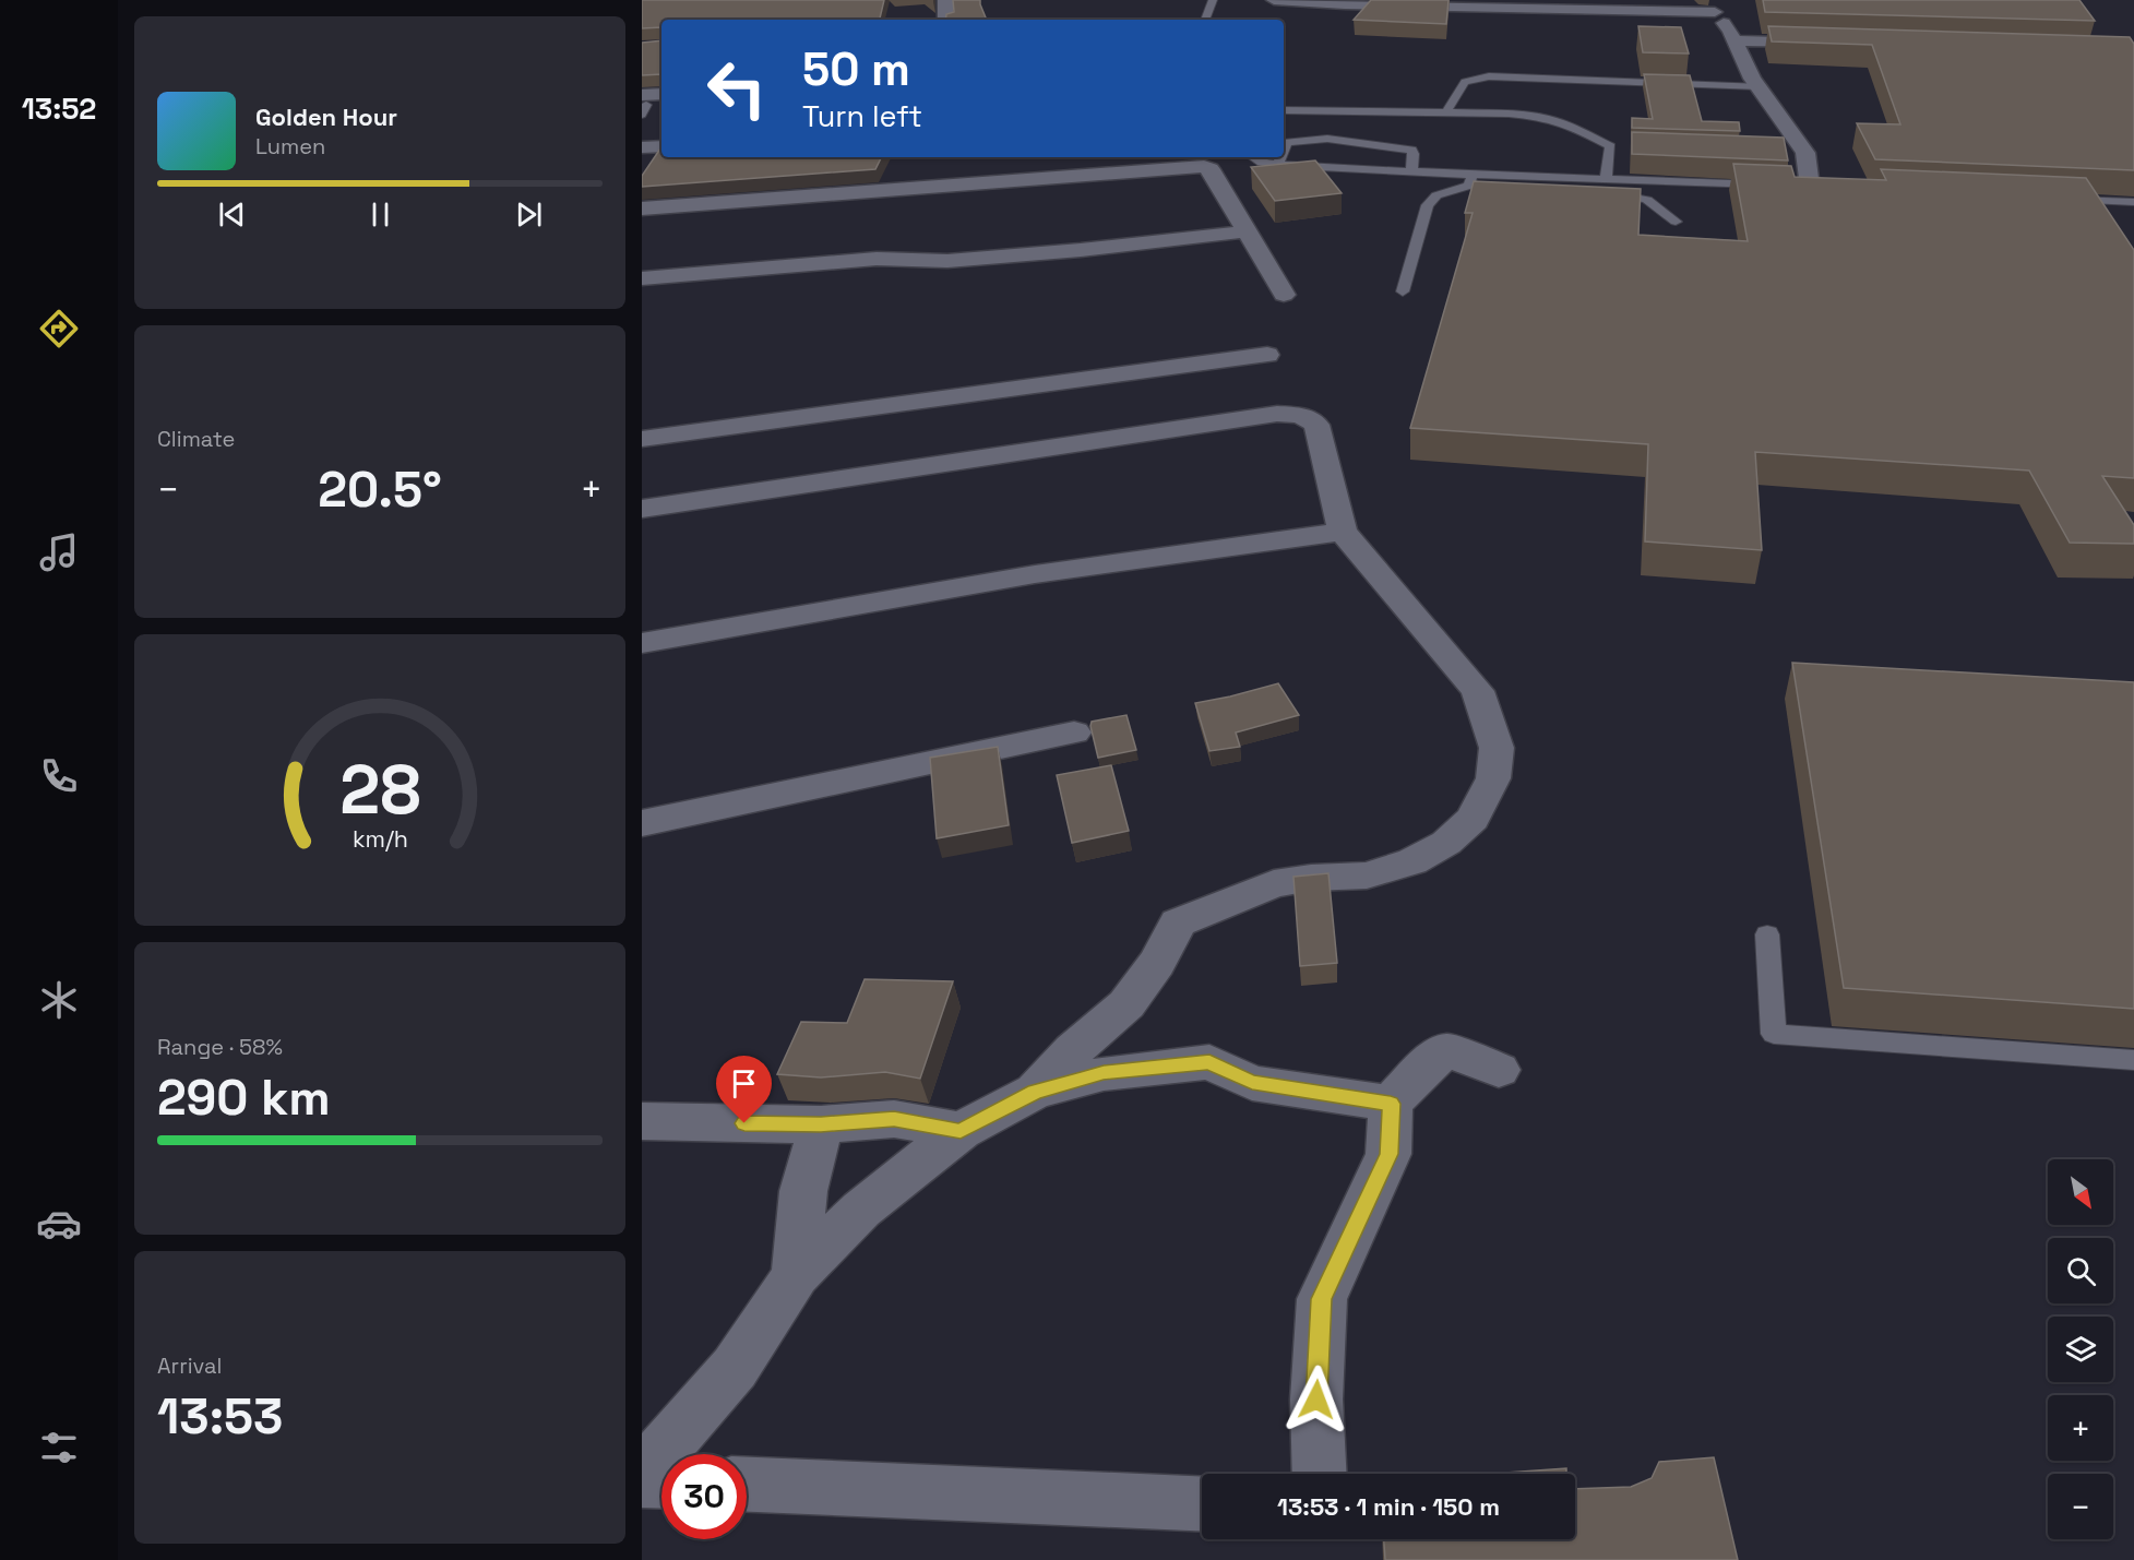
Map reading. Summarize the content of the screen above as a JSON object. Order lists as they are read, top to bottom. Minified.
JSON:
{"north":"bottom right","page":{"tabs":"13:52","turn":["50 m","Turn left"],"song":["Golden Hour","Lumen"],"tile":["Climate",["Range · 58%","290 km"],["Arrival","13:53"]],"heat":["−","20.5°","+"],"map_buttons":["+","−"],"limit":"30","trip":"13:53 · 1 min · 150 m","gauge":["28","km/h"]}}
